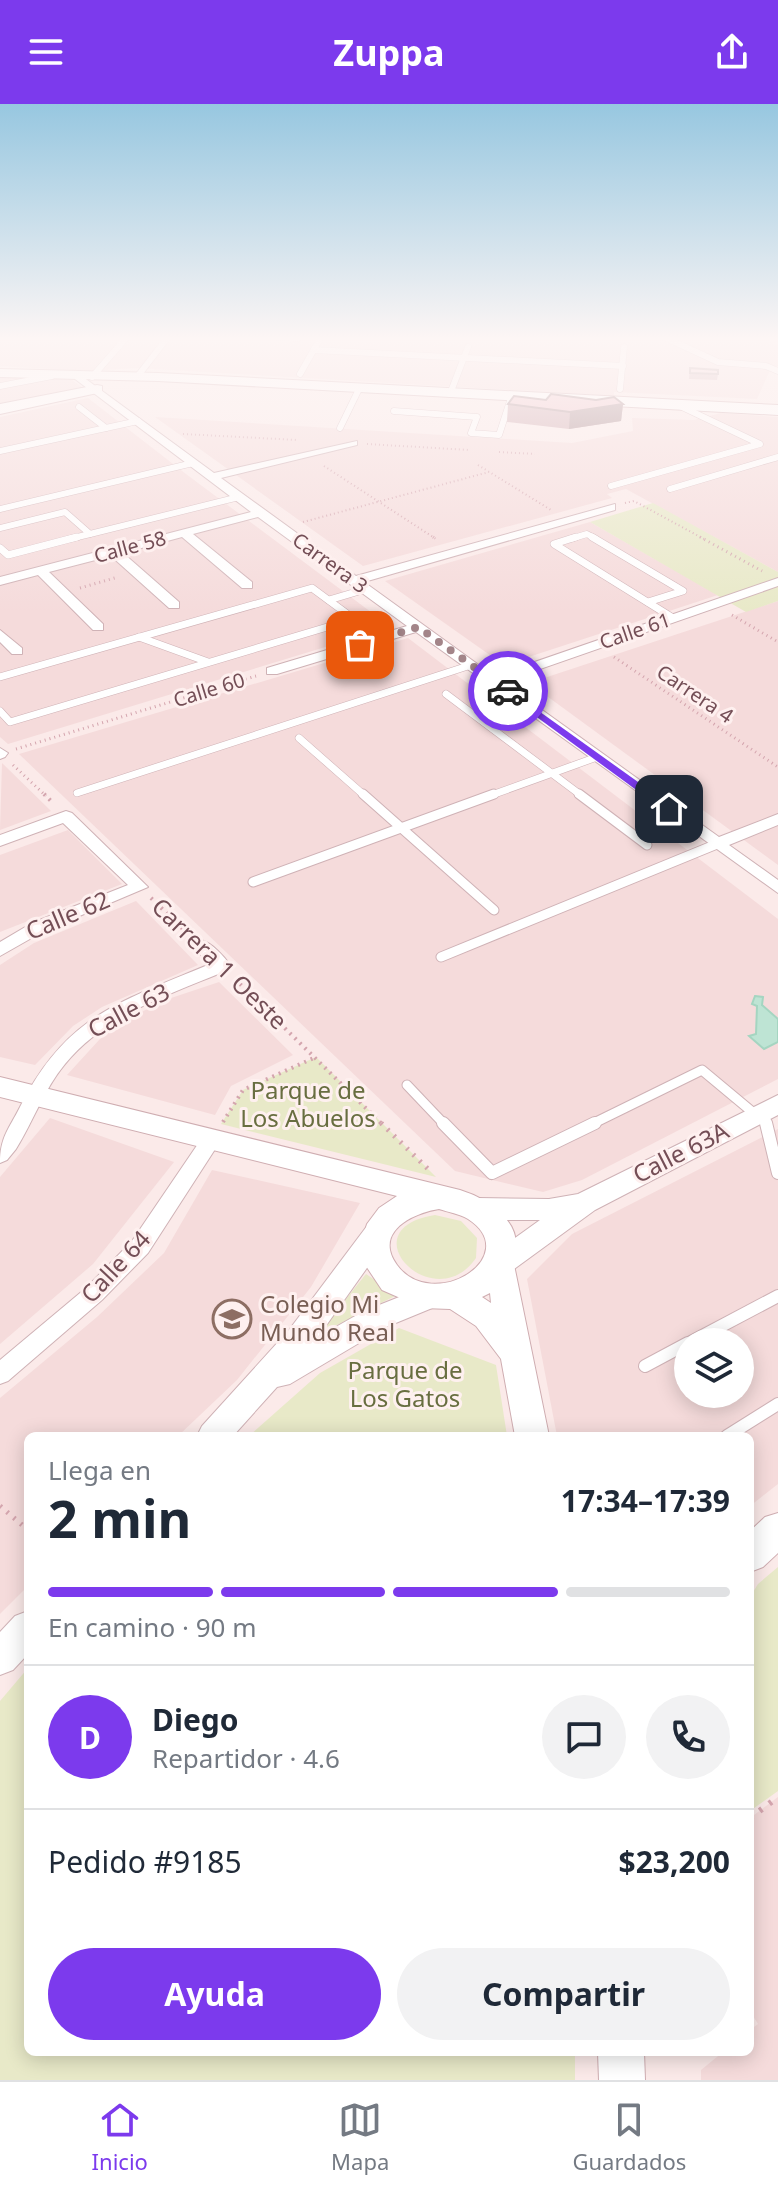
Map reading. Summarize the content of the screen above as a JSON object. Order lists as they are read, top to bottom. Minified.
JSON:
{"streets":{"street":["Calle 58","Carrera 3","Calle 61","Calle 60","Calle 62","Carrera 1 Oeste","Calle 63","Calle 63A","Calle 64"],"path":["Carrera 4"]},"crossings":[["Calle 58","Carrera 3"],["Carrera 3","Calle 61"],["Carrera 3","Calle 60"],["Calle 61","Carrera 4"],["Calle 62","Carrera 1 Oeste"],["Carrera 1 Oeste","Calle 63"]],"parks":["Parque de Los Abuelos","Parque de Los Gatos"],"places":{"school or university":["Colegio Mi Mundo Real"]},"page":{"header":"Zuppa","heading":["2 min","Llega en","17:34–17:39"],"panel":["Diego","Repartidor · 4.6","Pedido #9185","$23,200"],"bar":"En camino · 90 m","round":"D","buttons":["Ayuda","Compartir"],"tabs":["Inicio","Mapa","Guardados"]}}
